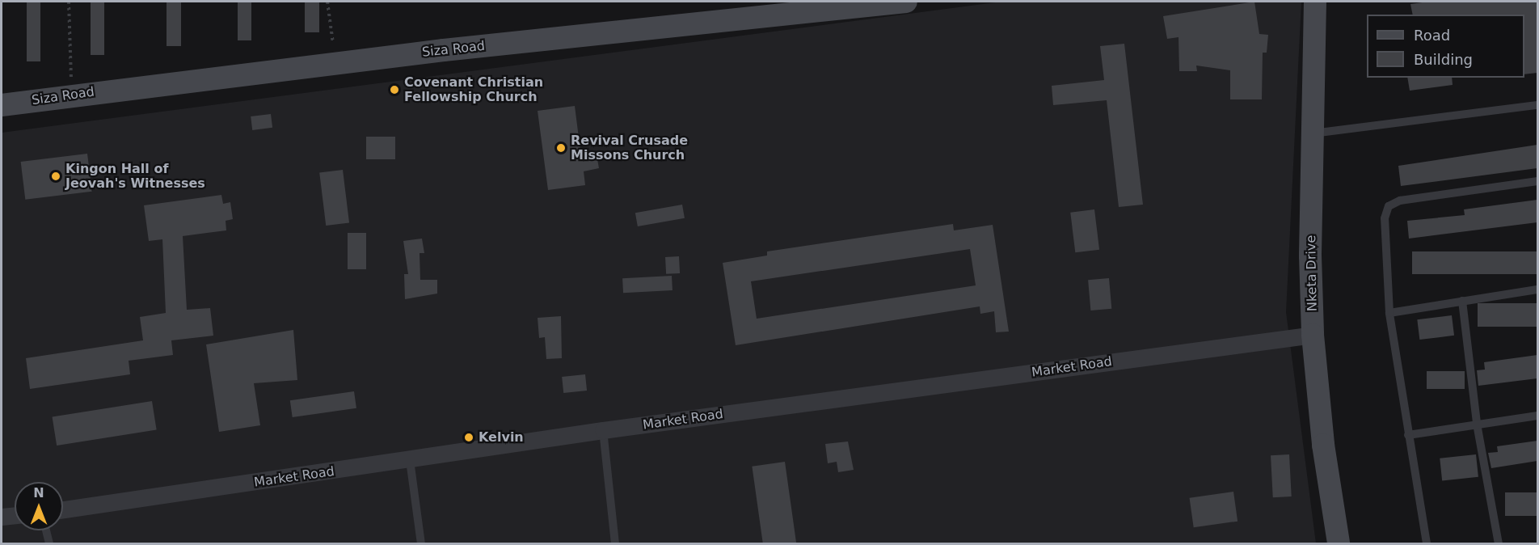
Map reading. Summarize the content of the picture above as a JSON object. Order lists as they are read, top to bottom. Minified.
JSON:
{"streets":{"street":["Siza Road","Nketa Drive","Market Road"]},"crossings":[["Nketa Drive","Market Road"]],"places":["Covenant Christian Fellowship Church","Revival Crusade Missons Church","Kingon Hall of Jeovah's Witnesses","Kelvin"],"legend":["Road","Building"],"north":"top"}
